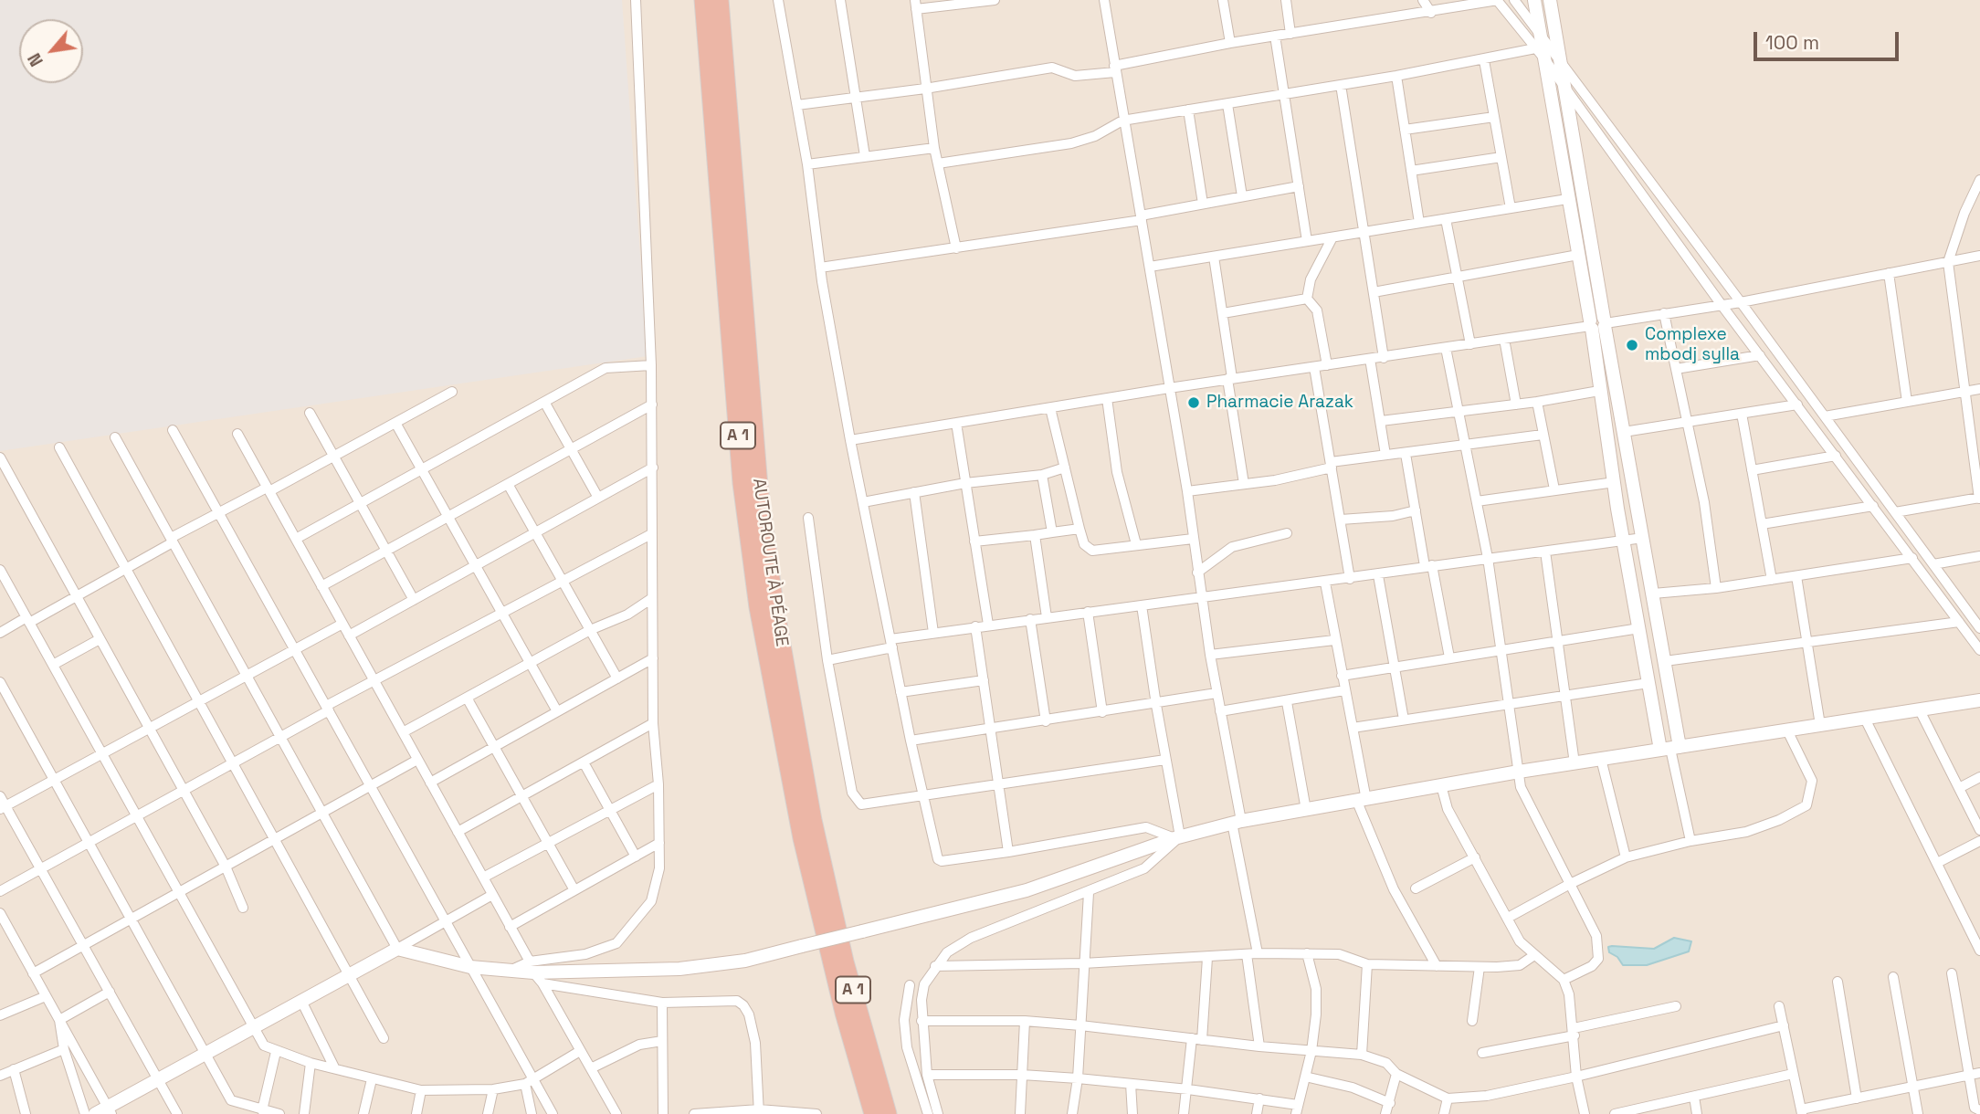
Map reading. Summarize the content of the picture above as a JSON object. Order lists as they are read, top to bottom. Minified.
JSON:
{"streets":{"highway":["A 1","AUTOROUTE À PÉAGE"]},"places":["Complexe mbodj sylla","Pharmacie Arazak"],"scale_bar":"100 m","north":"bottom left"}
